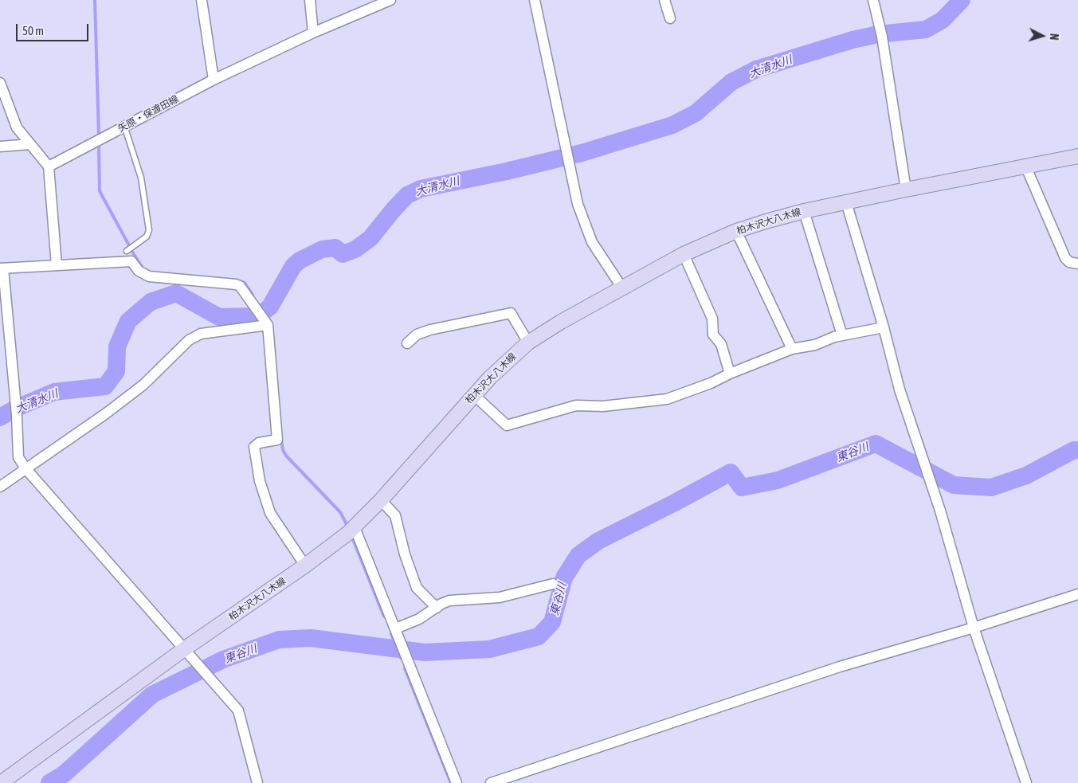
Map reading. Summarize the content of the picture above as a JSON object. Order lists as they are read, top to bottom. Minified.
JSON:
{"streets":{"main road":["柏木沢大八木線"],"street":["矢原・保渡田線"]},"water":["大清水川","東谷川"],"scale_bar":"50 m","north":"right"}
